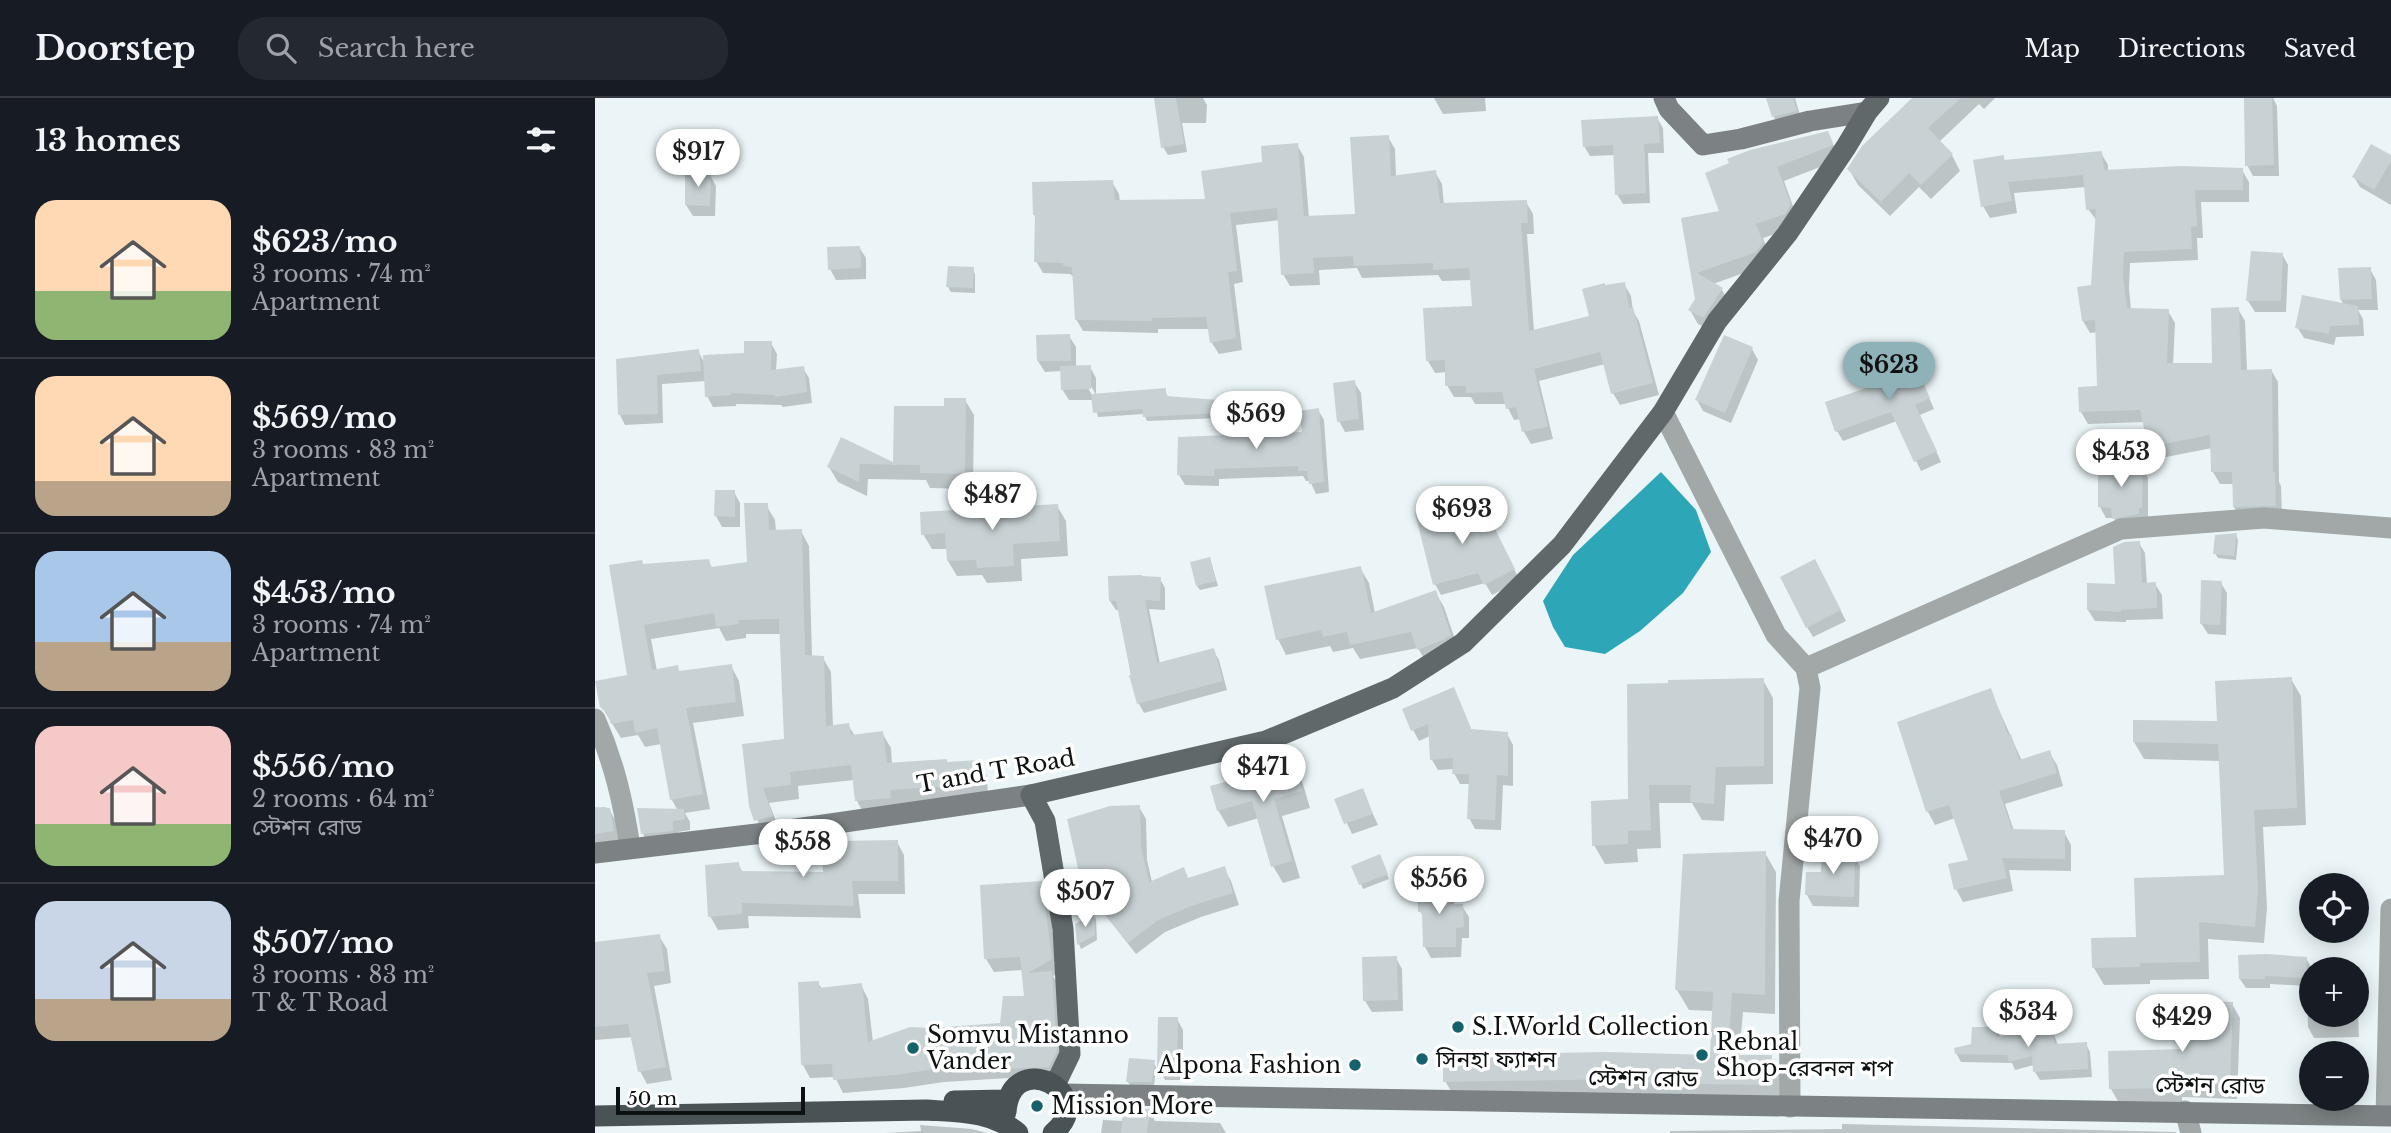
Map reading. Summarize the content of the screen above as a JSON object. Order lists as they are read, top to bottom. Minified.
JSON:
{"streets":{"main road":["T and T Road","স্টেশন রোড"]},"places":["S.I.World Collection","Somvu Mistanno Vander","Rebnal Shop-রেবনল শপ","সিনহা ফ্যাশন","Alpona Fashion","Mission More"],"scale_bar":"50 m","page":{"header":"Doorstep","search":"Search here","nav":["Map","Directions","Saved"],"heading":"13 homes","price":["$917","$623","$569","$453","$487","$693","$471","$470","$558","$556","$507","$534","$429"],"list":[{"name":"$623/mo","note":"3 rooms · 74 m² · Apartment"},{"name":"$569/mo","note":"3 rooms · 83 m² · Apartment"},{"name":"$453/mo","note":"3 rooms · 74 m² · Apartment"},{"name":"$556/mo","note":"2 rooms · 64 m² · স্টেশন রোড"},{"name":"$507/mo","note":"3 rooms · 83 m² · T & T Road"}],"map_buttons":["+","−"],"scale":"50 m"}}
